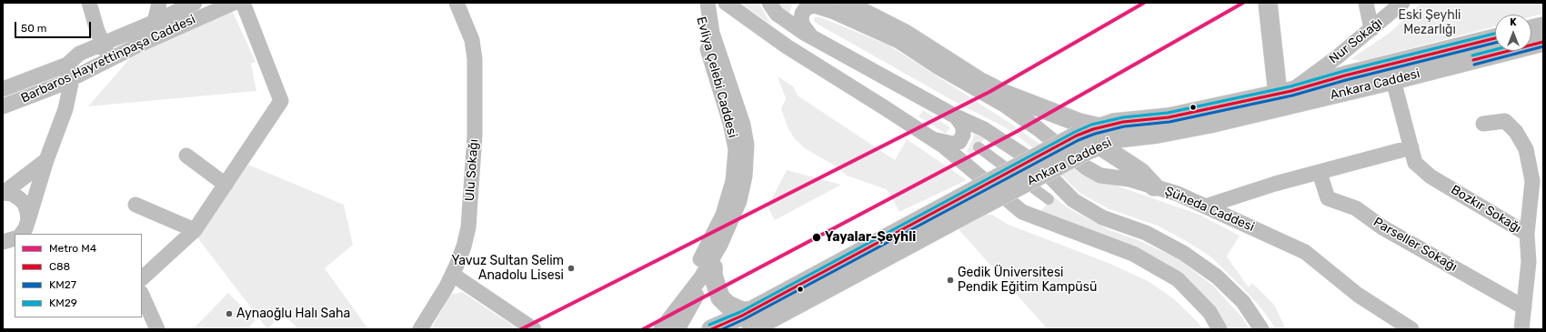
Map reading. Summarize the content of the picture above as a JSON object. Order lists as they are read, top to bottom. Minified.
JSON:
{"streets":{"main road":["Ankara Caddesi"],"street":["Nur Sokağı","Barbaros Hayrettinpaşa Caddesi","Evliya Çelebi Caddesi","Ulu Sokağı","Şüheda Caddesi","Bozkır Sokağı","Parseller Sokağı"]},"crossings":[["Nur Sokağı","Ankara Caddesi"],["Ankara Caddesi","Bozkır Sokağı"]],"parks":["Eski Şeyhli Mezarlığı"],"places":["Yayalar-Şeyhli","Yavuz Sultan Selim Anadolu Lisesi","Gedik Üniversitesi Pendik Eğitim Kampüsü","Aynaoğlu Halı Saha"],"lines":["metro line M4","transit line KM29","transit line C88","transit line KM27"],"legend":["Metro M4","C88","KM27","KM29"],"scale_bar":"50 m","north":"top"}
